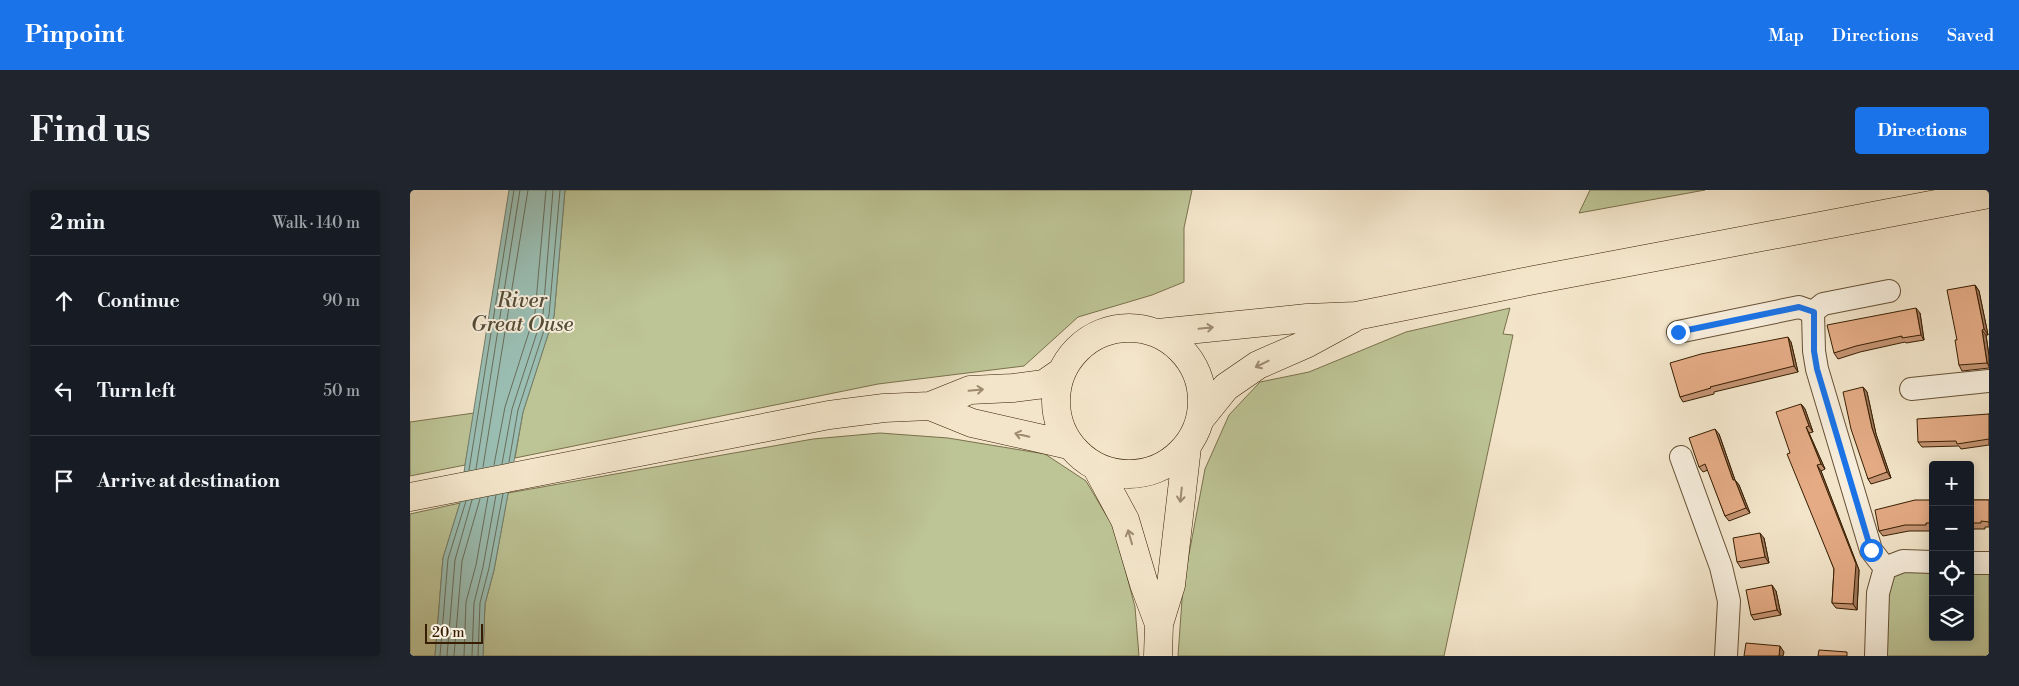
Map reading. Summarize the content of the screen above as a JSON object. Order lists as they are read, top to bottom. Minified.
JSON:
{"water":["River Great Ouse"],"scale_bar":"20 m","page":{"header":"Pinpoint","nav":["Map","Directions","Saved"],"buttons":"Directions","title":"Find us","heading":["2 min","Walk · 140 m"],"list":[["Continue","90 m"],["Turn left","50 m"],"Arrive at destination"],"map_buttons":["+","−"],"scale":"20 m"}}
